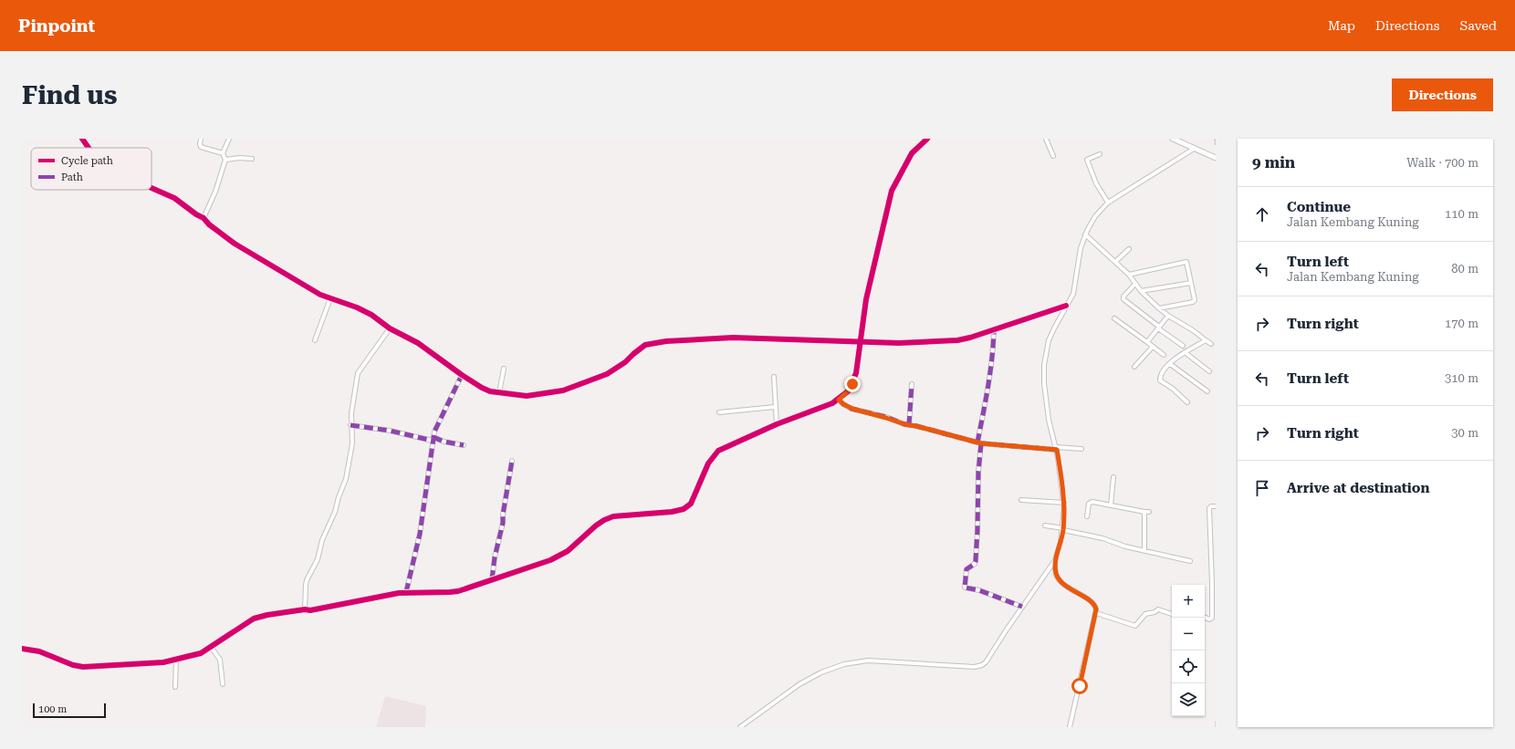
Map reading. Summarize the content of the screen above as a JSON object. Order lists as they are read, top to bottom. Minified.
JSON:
{"legend":["Cycle path","Path"],"scale_bar":"100 m","page":{"header":"Pinpoint","nav":["Map","Directions","Saved"],"buttons":"Directions","title":"Find us","heading":["9 min","Walk · 700 m"],"list":[["Continue","Jalan Kembang Kuning","110 m"],["Turn left","Jalan Kembang Kuning","80 m"],["Turn right","170 m"],["Turn left","310 m"],["Turn right","30 m"],"Arrive at destination"],"map_buttons":["+","−"],"scale":"100 m"}}
